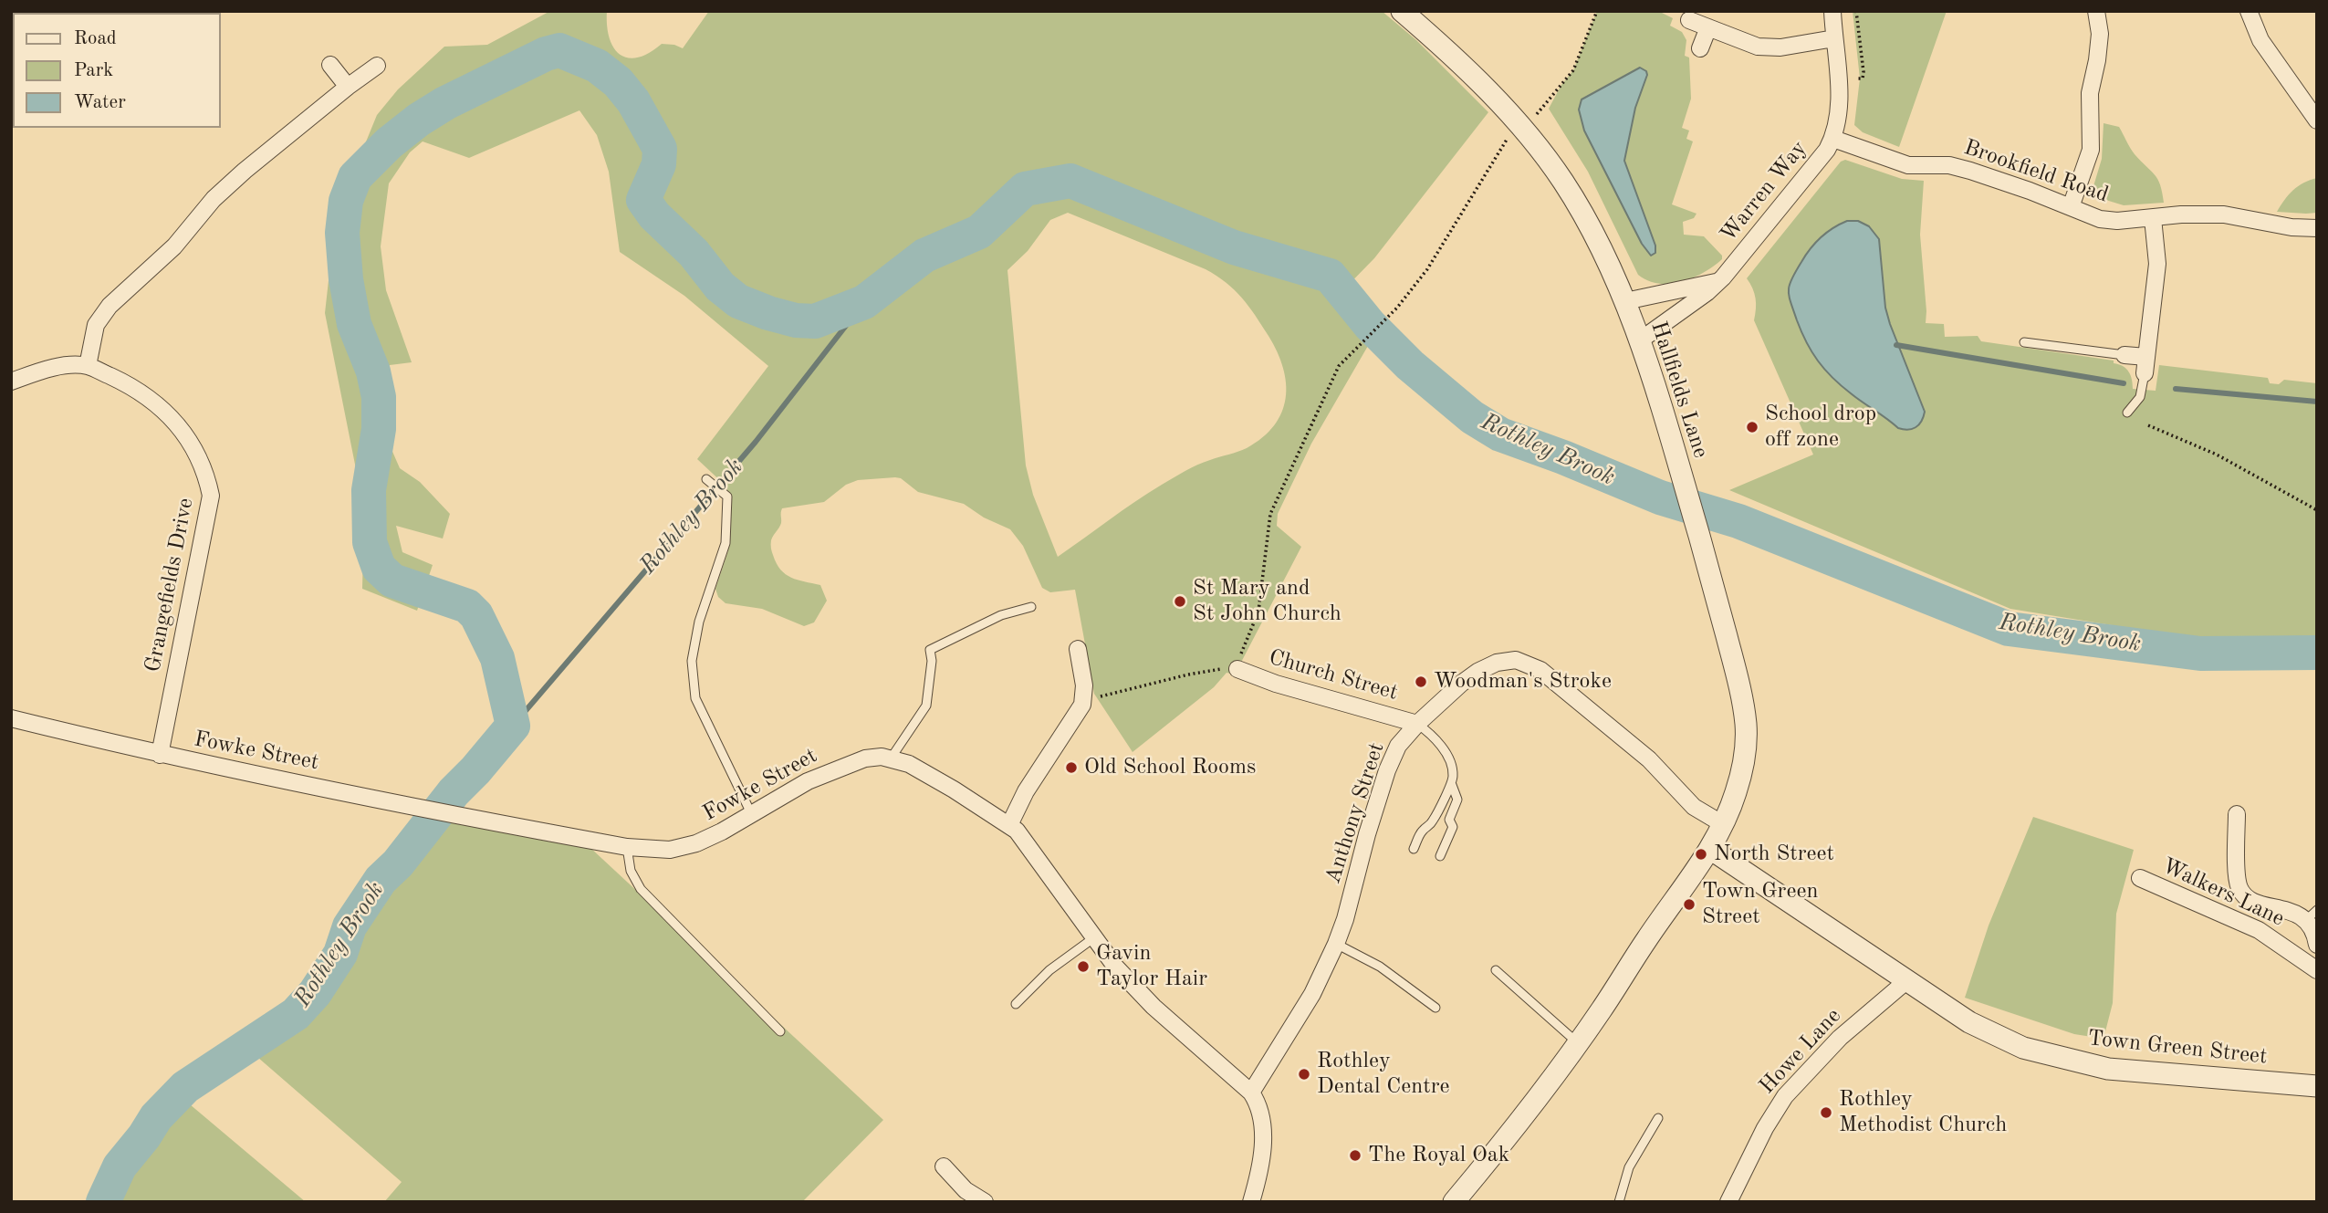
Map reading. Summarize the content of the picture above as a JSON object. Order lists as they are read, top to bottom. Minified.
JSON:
{"streets":{"street":["Brookfield Road","Warren Way","Hallfields Lane","Grangefields Drive","Church Street","Fowke Street","Anthony Street","Walkers Lane","Town Green Street","Howe Lane"]},"crossings":[["Brookfield Road","Warren Way"],["Warren Way","Hallfields Lane"],["Hallfields Lane","Anthony Street"],["Hallfields Lane","Town Green Street"],["Grangefields Drive","Fowke Street"],["Church Street","Anthony Street"],["Fowke Street","Anthony Street"],["Town Green Street","Howe Lane"]],"water":["Rothley Brook"],"places":["School drop off zone","St Mary and St John Church","Woodman's Stroke","Old School Rooms","North Street","Town Green Street","Gavin Taylor Hair","Rothley Dental Centre","Rothley Methodist Church","The Royal Oak"],"legend":["Road","Park","Water"]}
